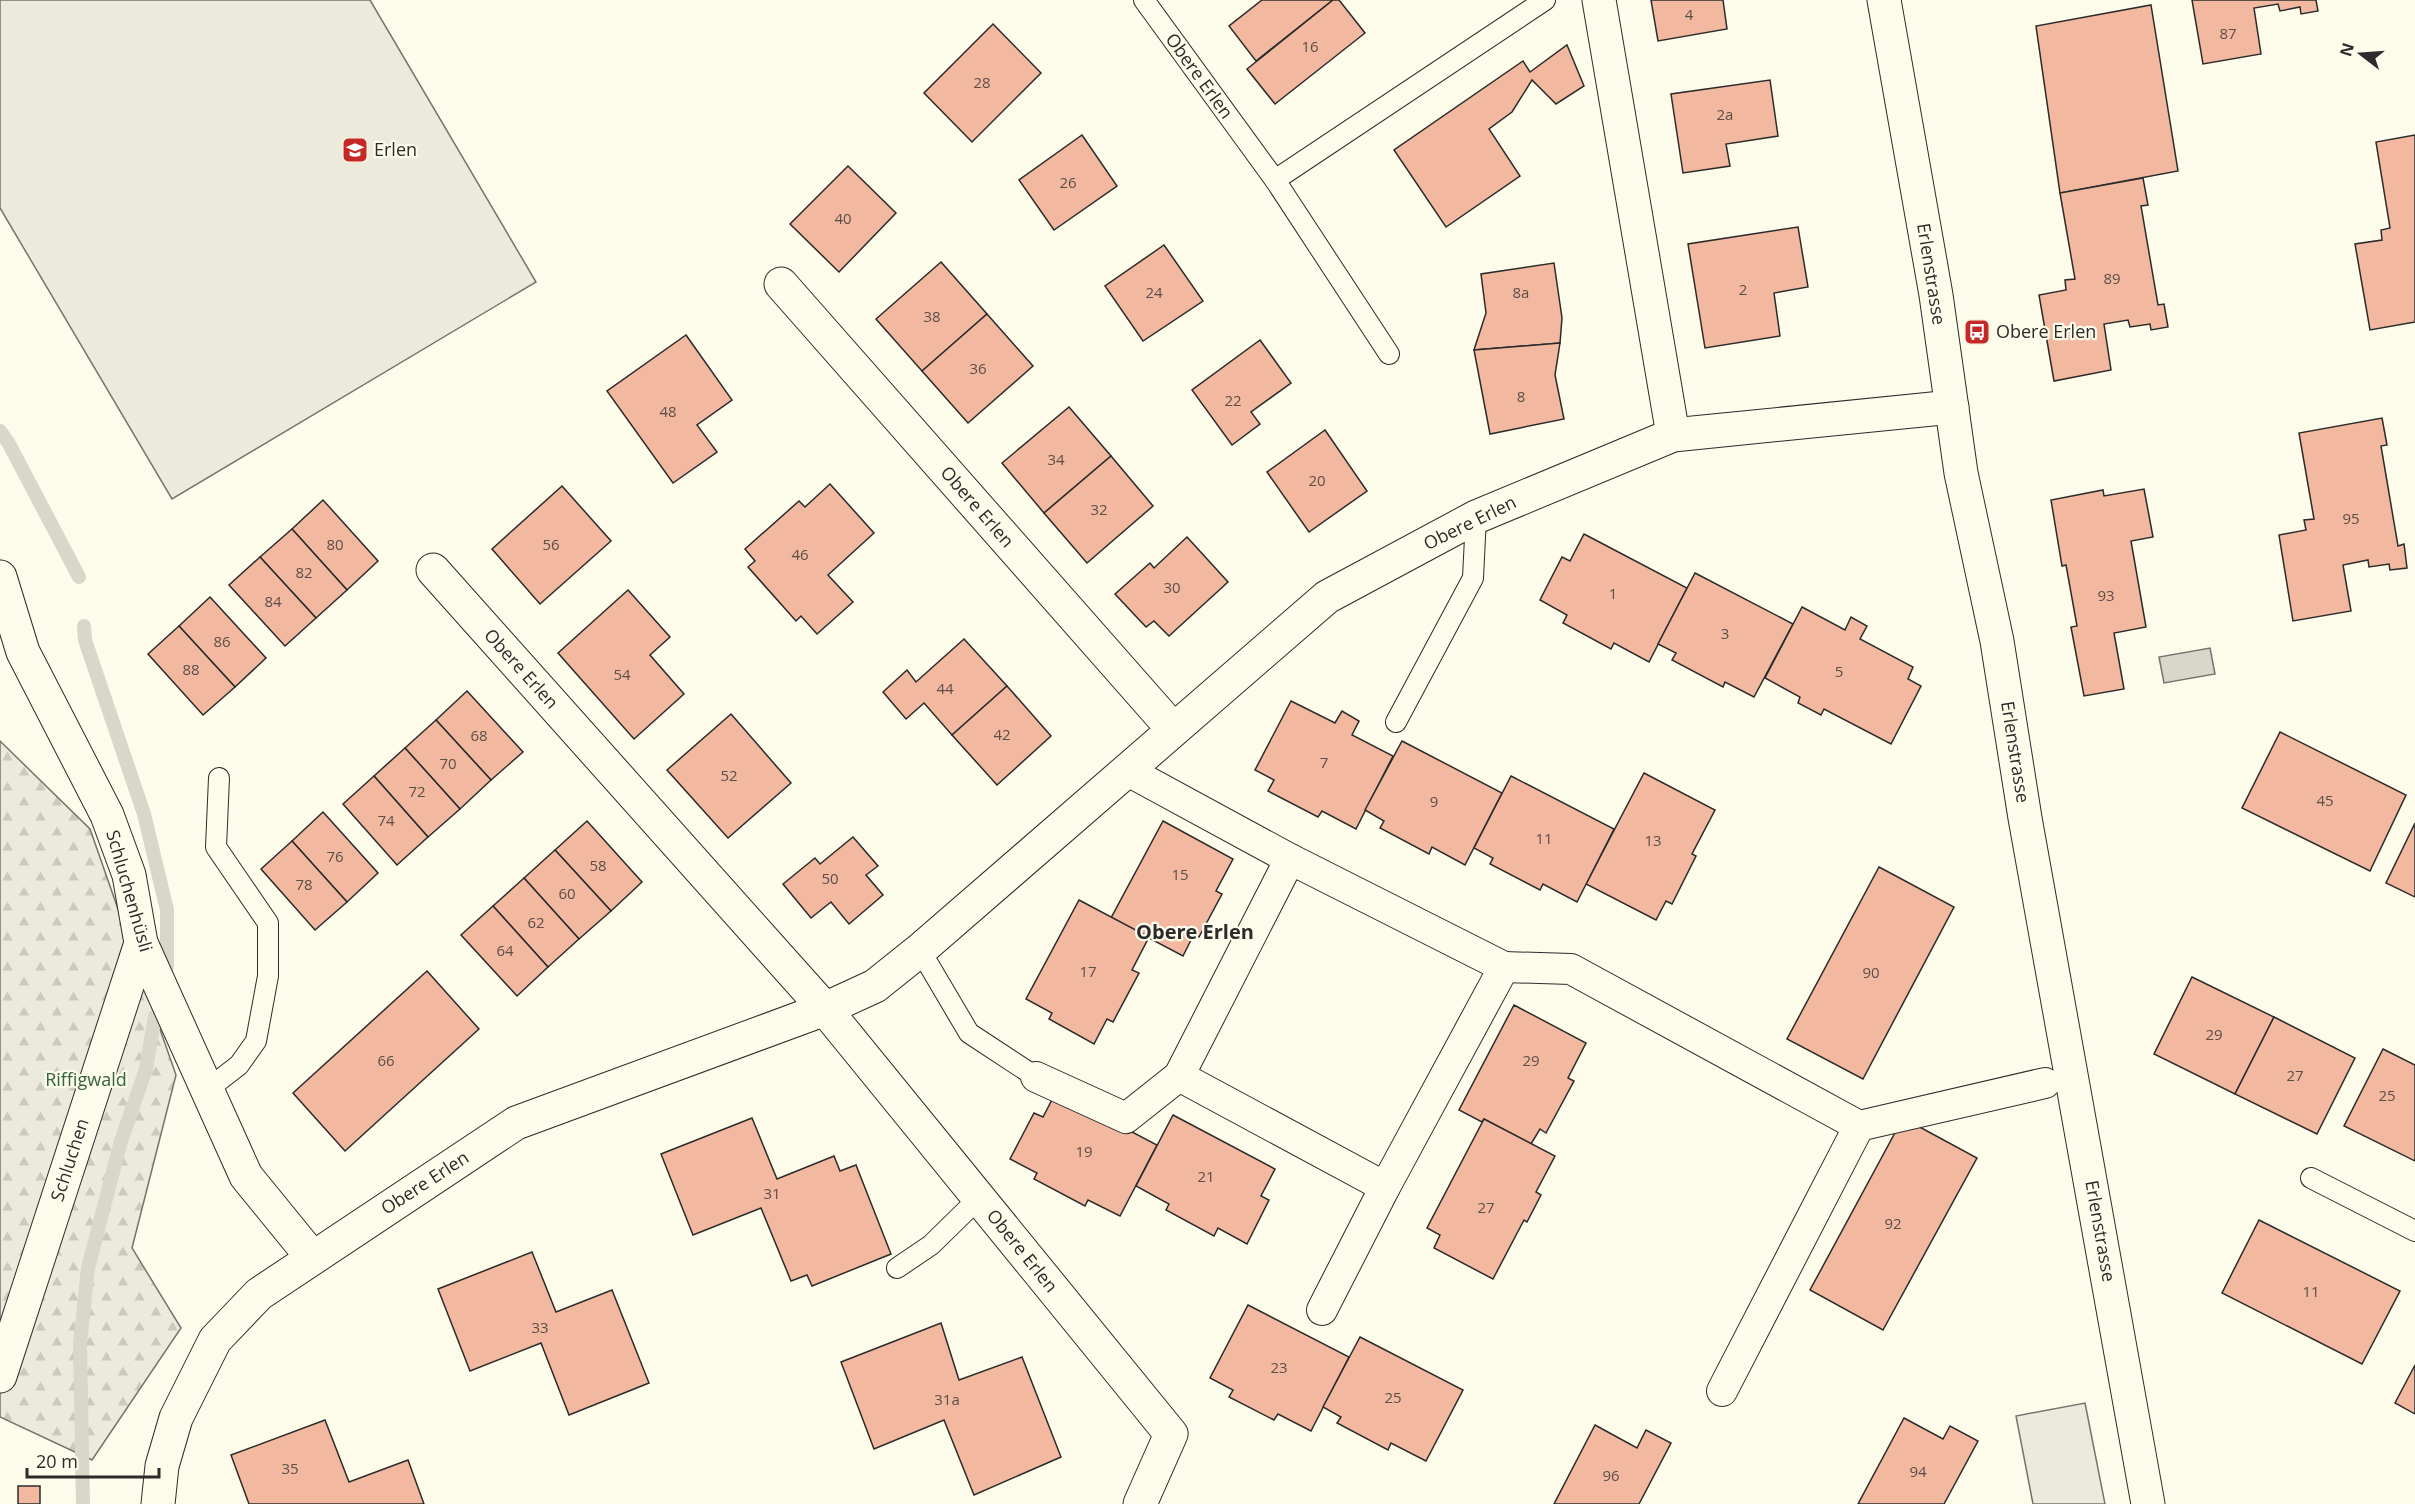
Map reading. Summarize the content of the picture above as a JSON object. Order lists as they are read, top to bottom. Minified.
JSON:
{"streets":{"street":["Obere Erlen","Erlenstrasse","Schluchenhüsli","Schluchen"]},"crossings":[["Obere Erlen","Erlenstrasse"],["Obere Erlen","Schluchenhüsli"],["Schluchenhüsli","Schluchen"]],"districts":["Obere Erlen"],"parks":["Riffigwald"],"places":{"school or university":["Erlen"],"bus stop":["Obere Erlen"]},"house_numbers":["4","87","16","28","2a","26","40","89","2","24","8a","38","36","8","22","48","34","20","32","95","80","56","46","82","30","1","93","84","3","86","88","5","54","44","42","68","7","70","52","72","45","9","74","11","13","76","58","15","50","78","60","62","64","17","90","29","66","29","27","25","19","21","31","27","92","11","33","23","25","31a","35","94","96"],"scale_bar":"20 m","north":"left"}
